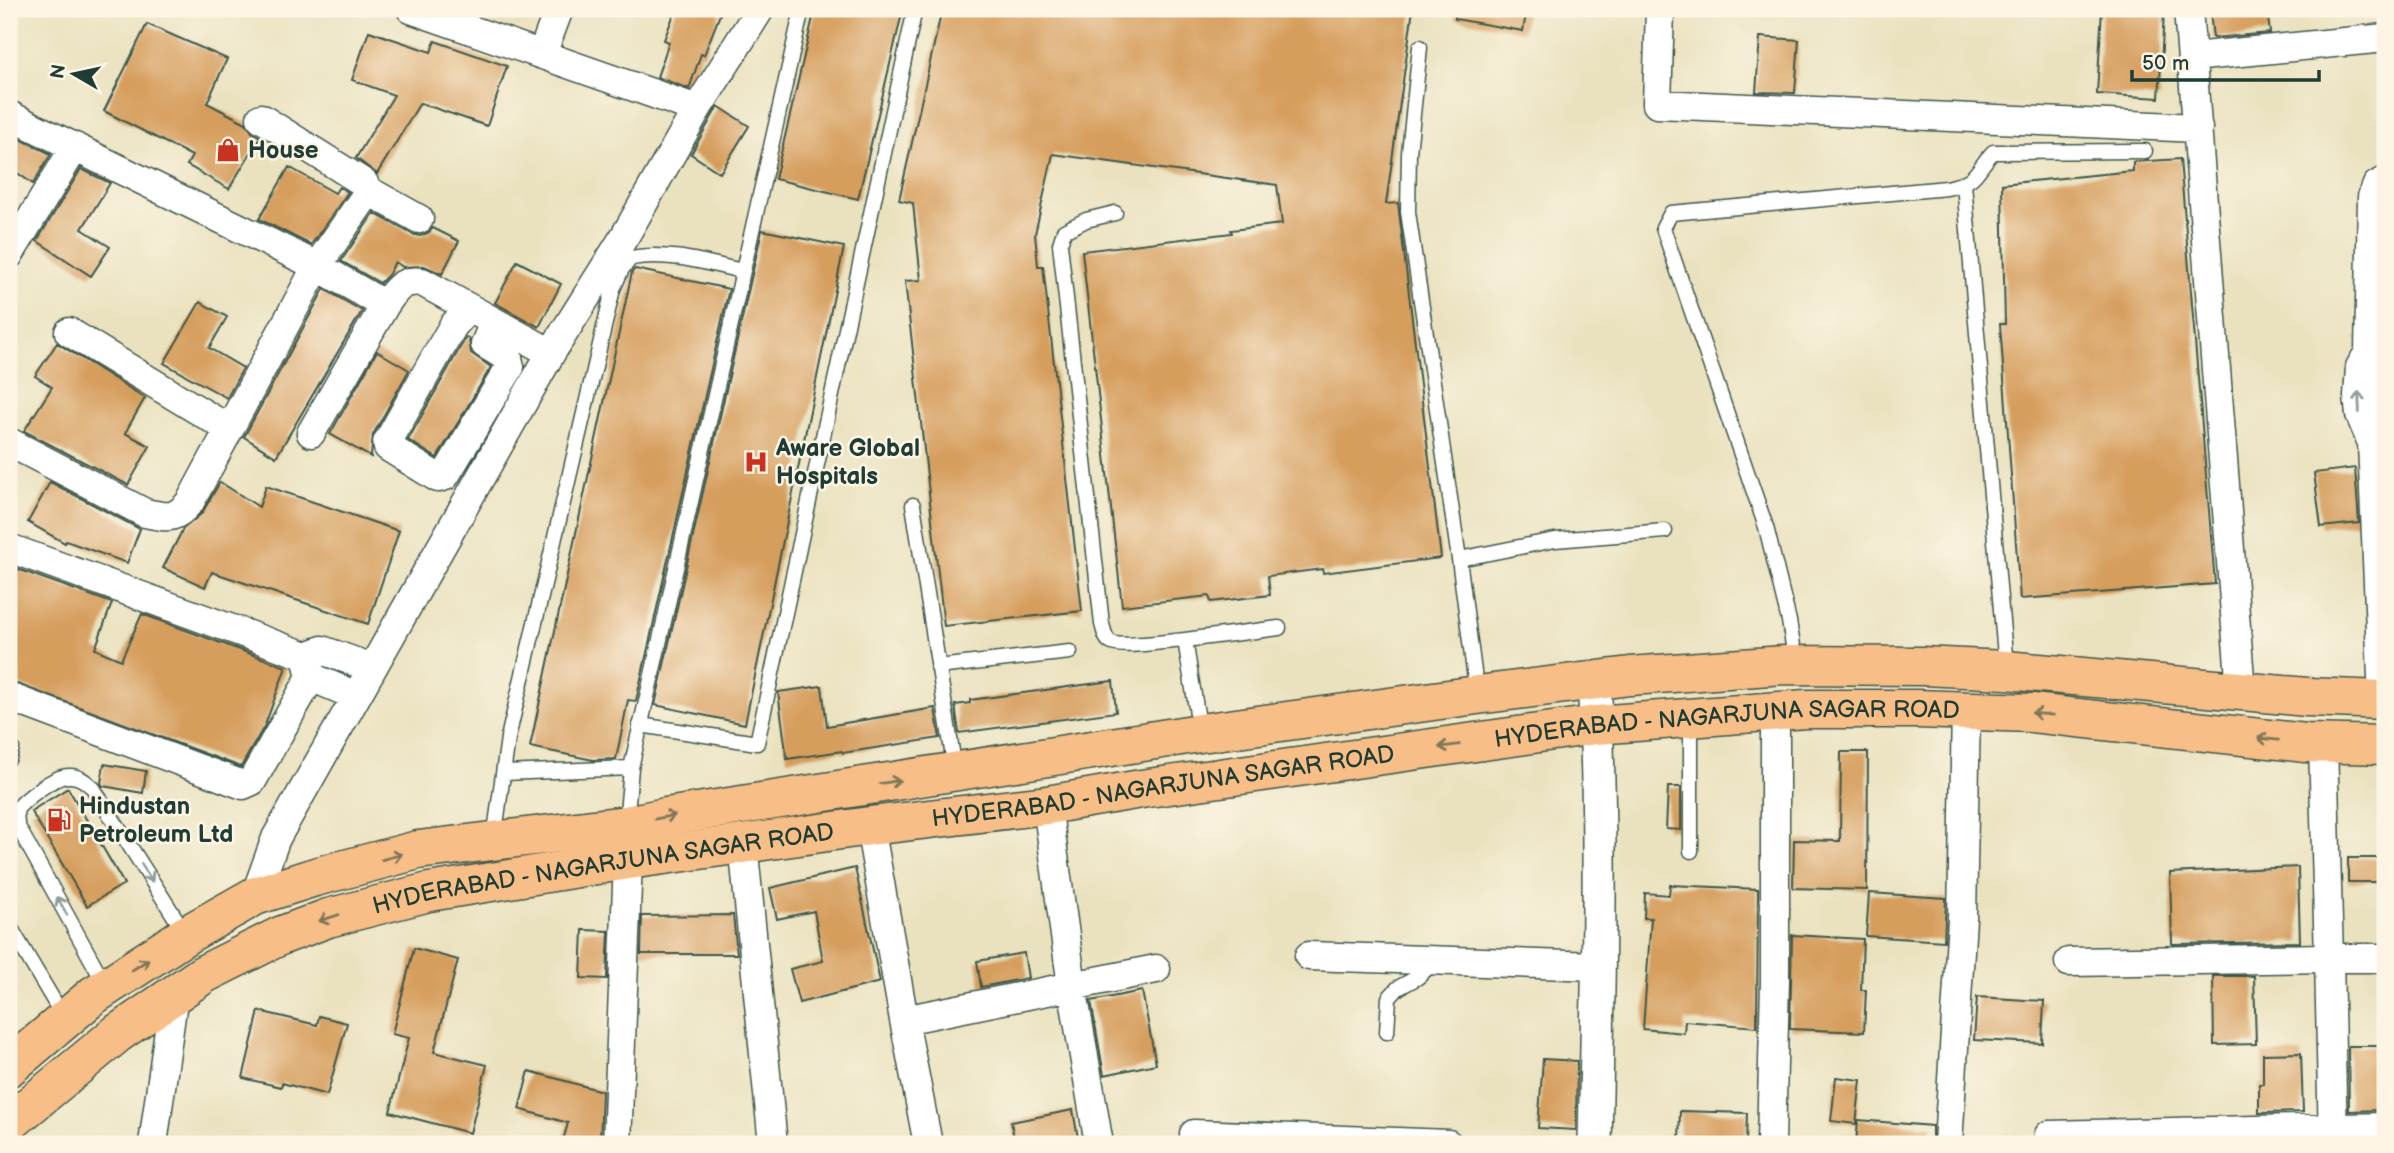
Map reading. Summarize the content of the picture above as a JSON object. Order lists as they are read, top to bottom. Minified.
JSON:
{"streets":{"main road":["HYDERABAD - NAGARJUNA SAGAR ROAD"]},"places":{"shop":["House"],"hospital":["Aware Global Hospitals"],"fuel station":["Hindustan Petroleum Ltd"]},"scale_bar":"50 m","north":"left"}
